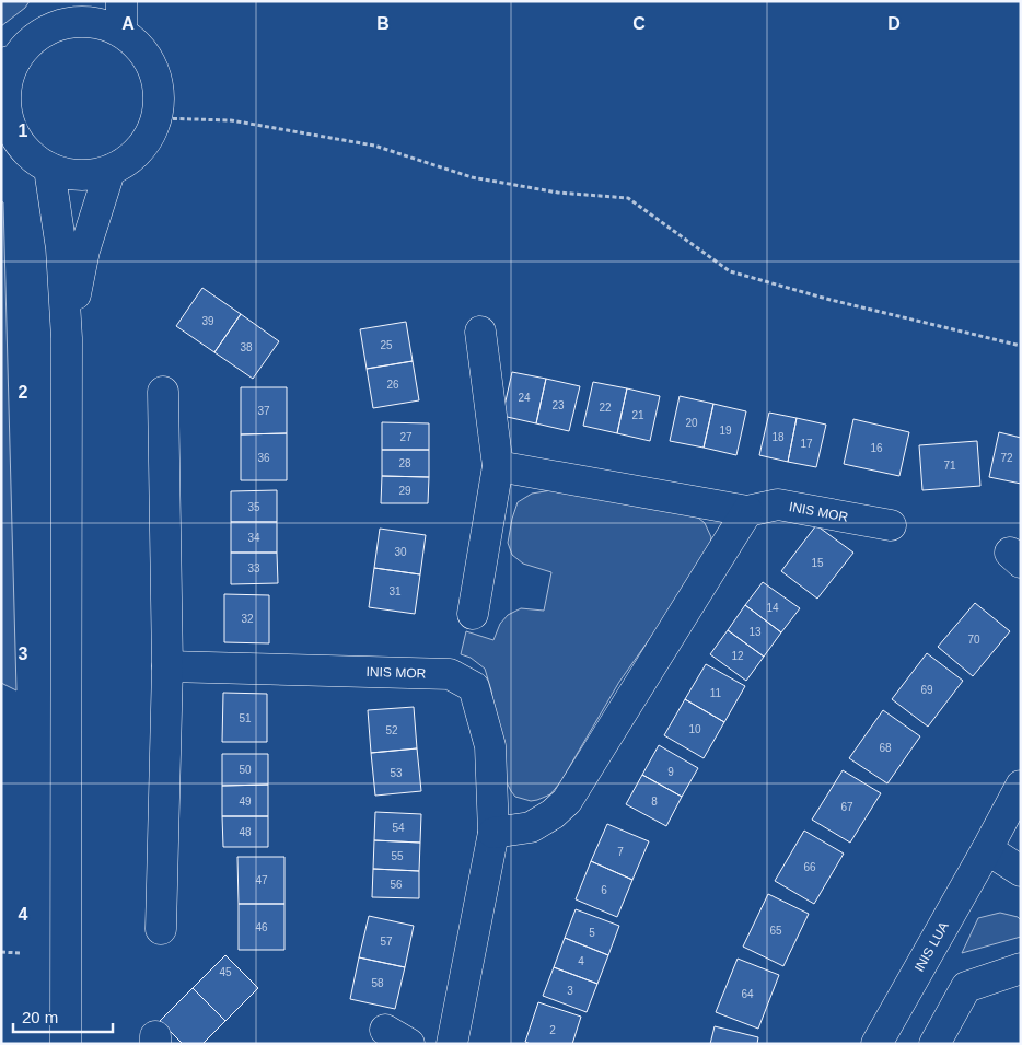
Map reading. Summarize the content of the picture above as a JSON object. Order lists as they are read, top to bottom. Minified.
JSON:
{"streets":{"street":["INIS MOR","INIS LUA"]},"house_numbers":["39","25","38","26","24","23","22","37","21","20","19","27","18","17","16","36","72","28","71","29","35","34","30","15","33","31","14","32","13","70","12","69","11","51","10","52","68","50","9","53","49","8","67","54","48","7","55","66","47","56","6","46","65","5","57","4","45","58","3","64","2"],"scale_bar":"20 m","grid":{"columns":["A","B","C","D"],"rows":["1","2","3","4"]}}
